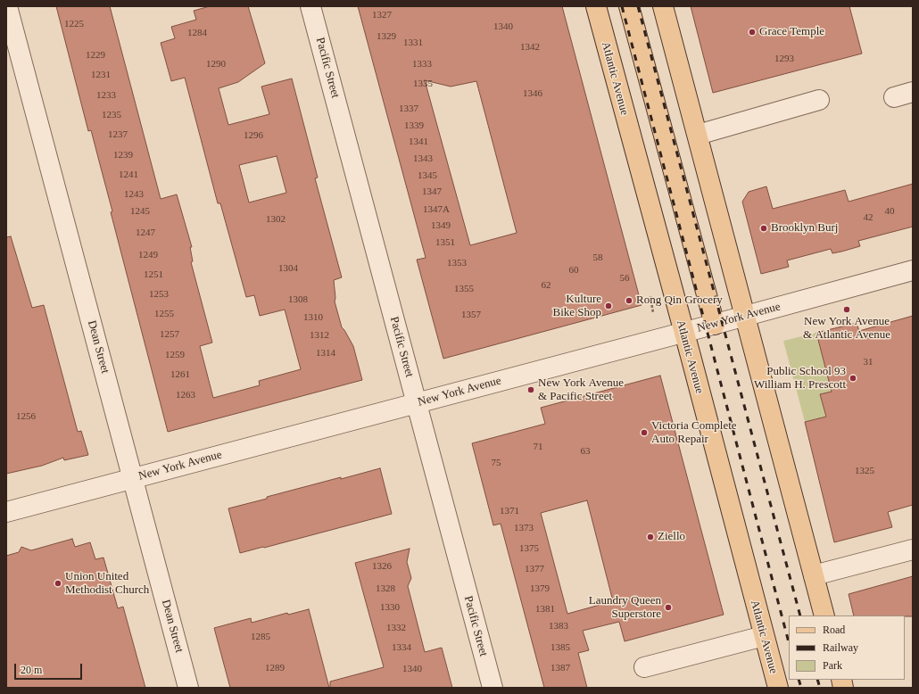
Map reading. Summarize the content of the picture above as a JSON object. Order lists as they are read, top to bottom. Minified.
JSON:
{"streets":{"main road":["Atlantic Avenue"],"street":["Pacific Street","New York Avenue","Dean Street"]},"crossings":[["Pacific Street","New York Avenue"],["Atlantic Avenue","New York Avenue"],["New York Avenue","Dean Street"]],"places":["Grace Temple","Brooklyn Burj","Rong Qin Grocery","Kulture Bike Shop","New York Avenue & Atlantic Avenue","Public School 93 William H. Prescott","New York Avenue & Pacific Street","Victoria Complete Auto Repair","Ziello","Union United Methodist Church","Laundry Queen Superstore"],"house_numbers":["1327","1225","1340","1284","1329","1331","1342","1229","1293","1290","1333","1231","1335","1346","1233","1337","1235","1339","1237","1296","1341","1239","1343","1241","1345","1347","1243","1347A","1245","40","42","1302","1349","1247","1351","1249","58","1353","1304","60","1251","56","62","1355","1253","1308","1255","1357","1310","1257","1312","1314","1259","31","1261","1263","1256","71","63","75","1325","1371","1373","1375","1326","1377","1328","1379","1330","1381","1383","1332","1285","1334","1385","1289","1387","1340"],"legend":["Road","Railway","Park"],"scale_bar":"20 m"}
